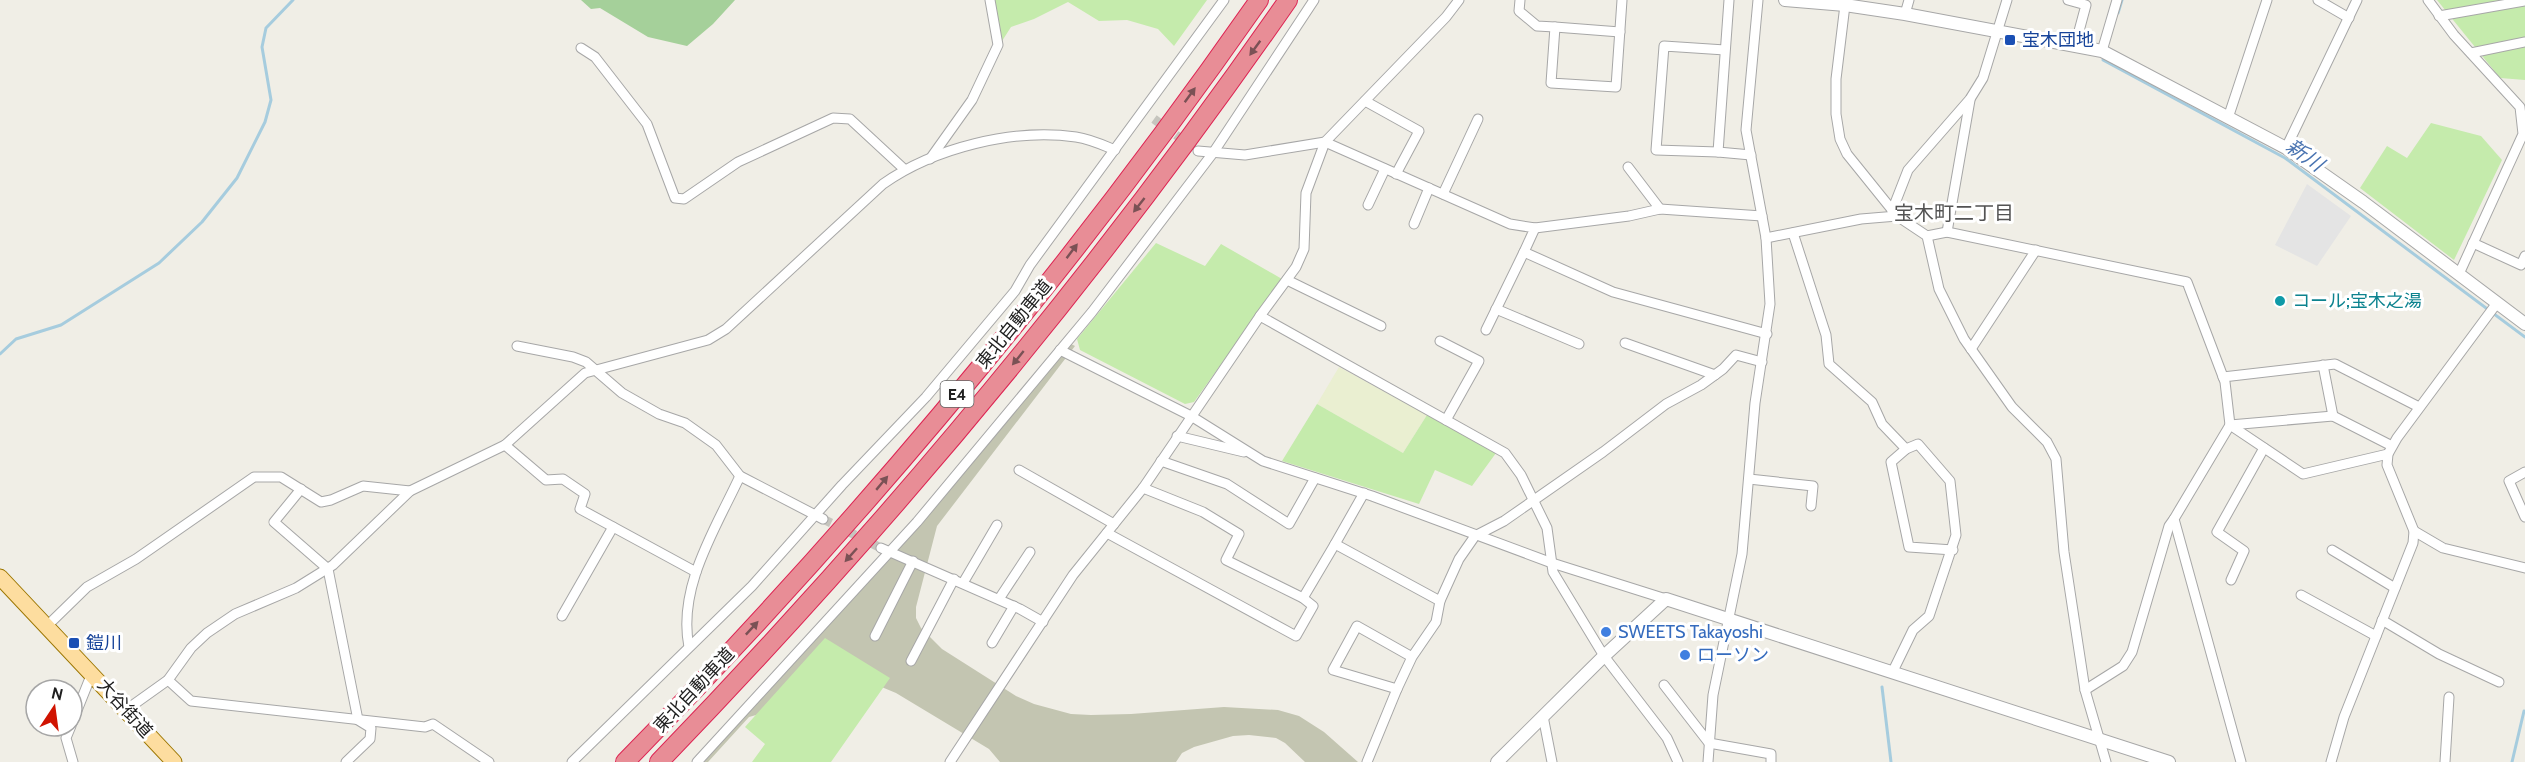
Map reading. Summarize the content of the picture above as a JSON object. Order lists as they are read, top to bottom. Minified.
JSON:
{"streets":{"highway":["東北自動車道","E4"],"main road":["大谷街道"]},"districts":["宝木町二丁目"],"water":["新川"],"places":{"transit":["宝木団地","鎧川"],"other":["コール;宝木之湯","SWEETS Takayoshi","ローソン"]},"north":"top"}
